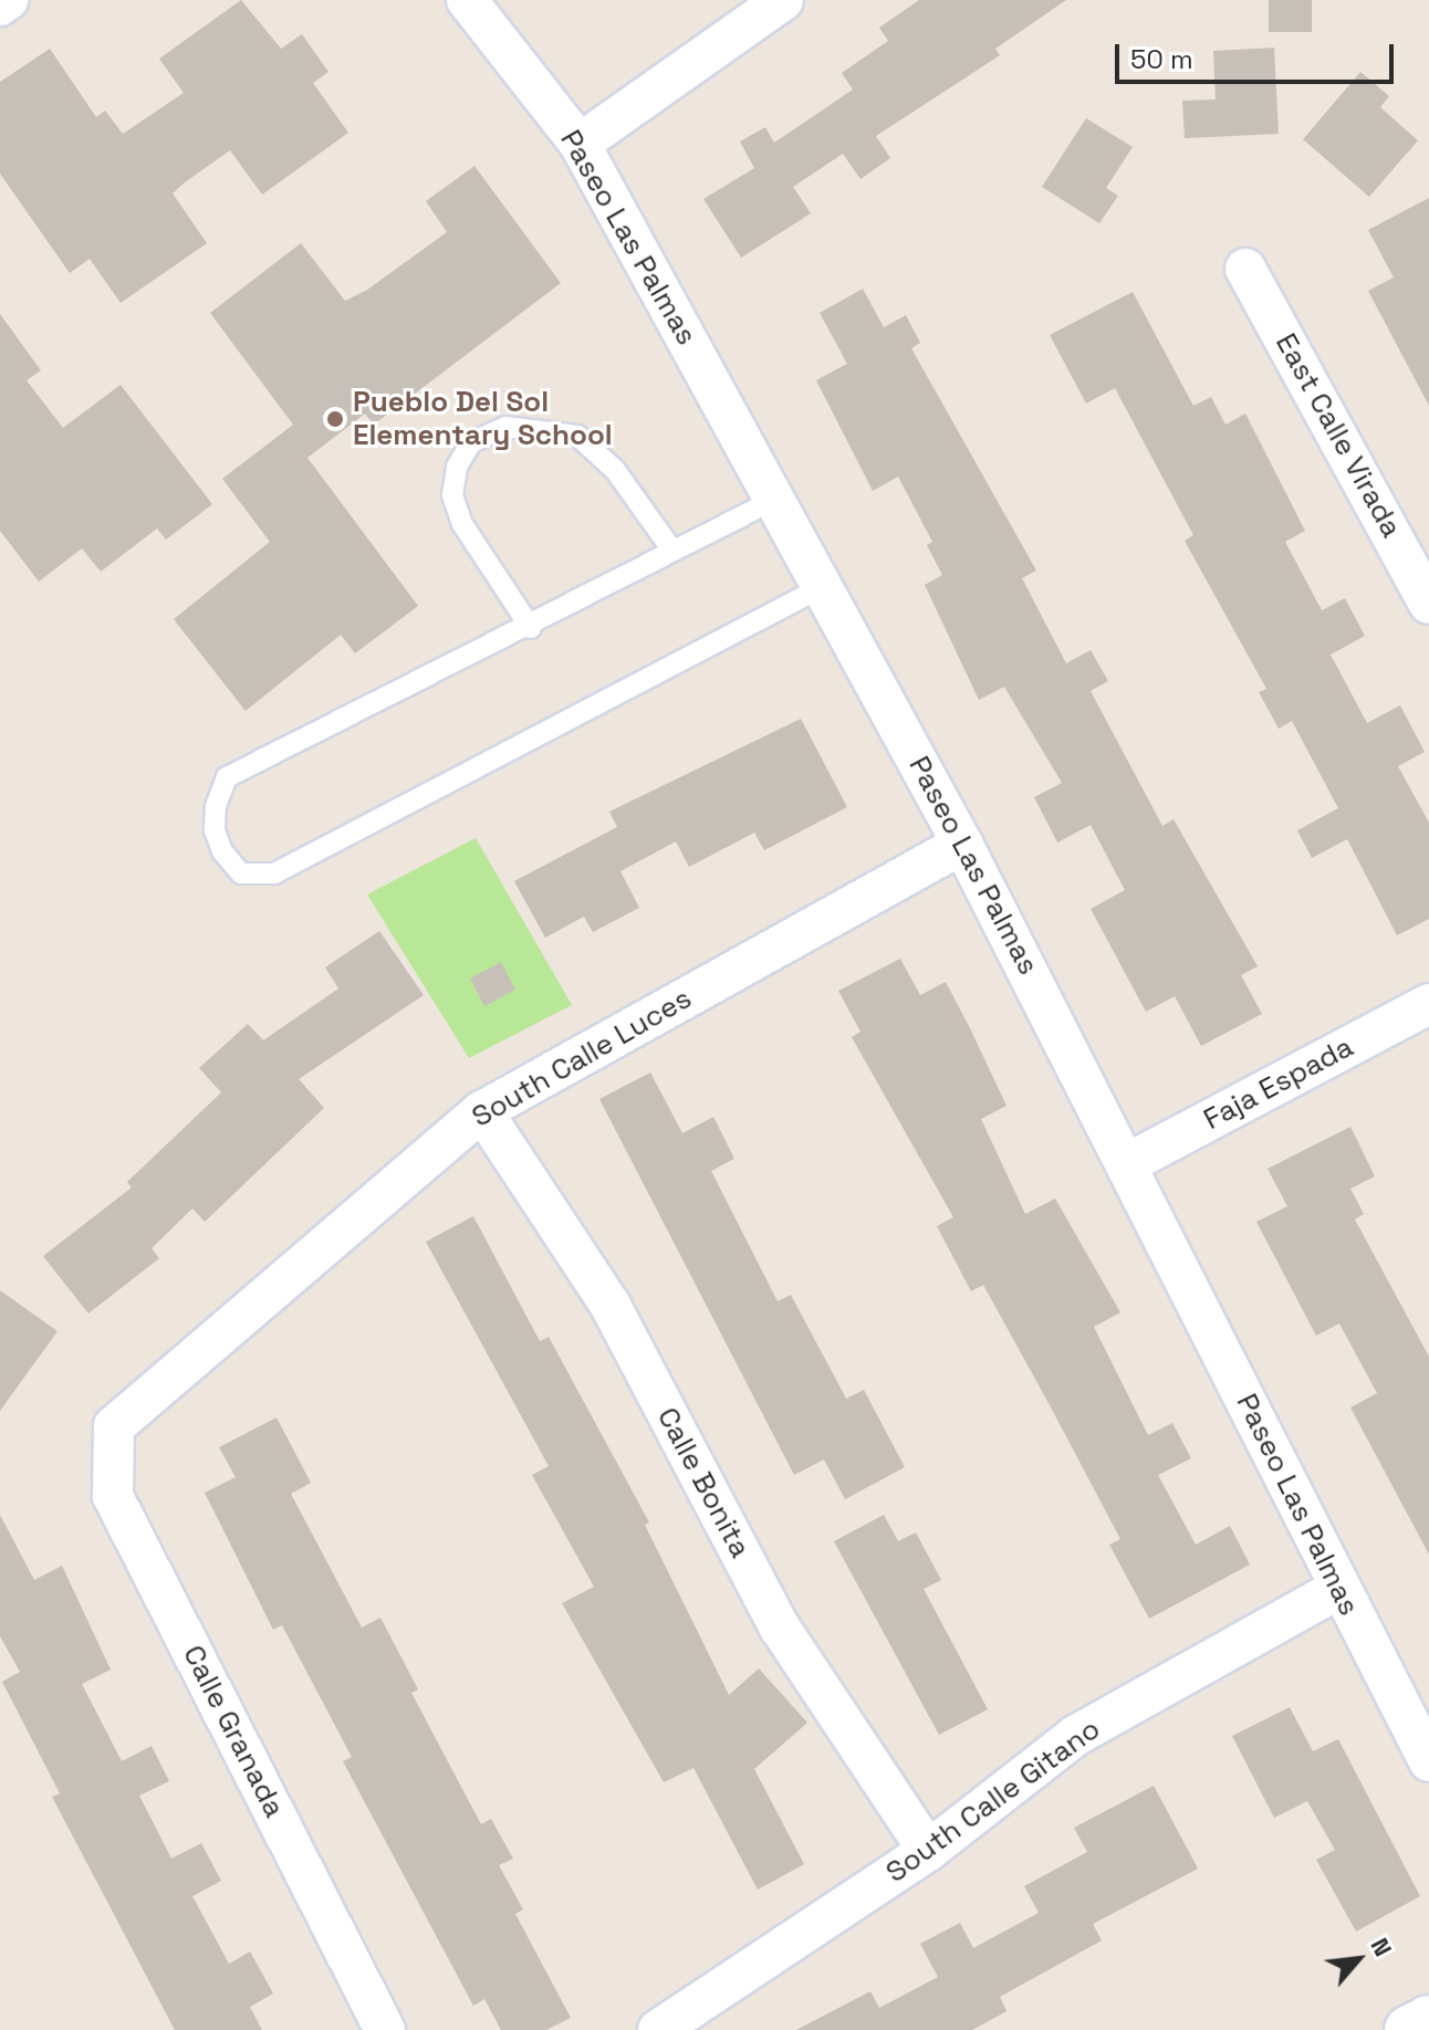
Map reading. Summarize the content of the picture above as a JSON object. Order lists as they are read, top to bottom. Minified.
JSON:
{"streets":{"street":["Paseo Las Palmas","East Calle Virada","South Calle Luces","Faja Espada","Calle Bonita","Calle Granada","South Calle Gitano"]},"crossings":[["Paseo Las Palmas","South Calle Luces"],["Paseo Las Palmas","Faja Espada"],["Paseo Las Palmas","South Calle Gitano"],["South Calle Luces","Calle Bonita"],["South Calle Luces","Calle Granada"],["Calle Bonita","South Calle Gitano"]],"places":["Pueblo Del Sol Elementary School"],"scale_bar":"50 m","north":"top right"}
